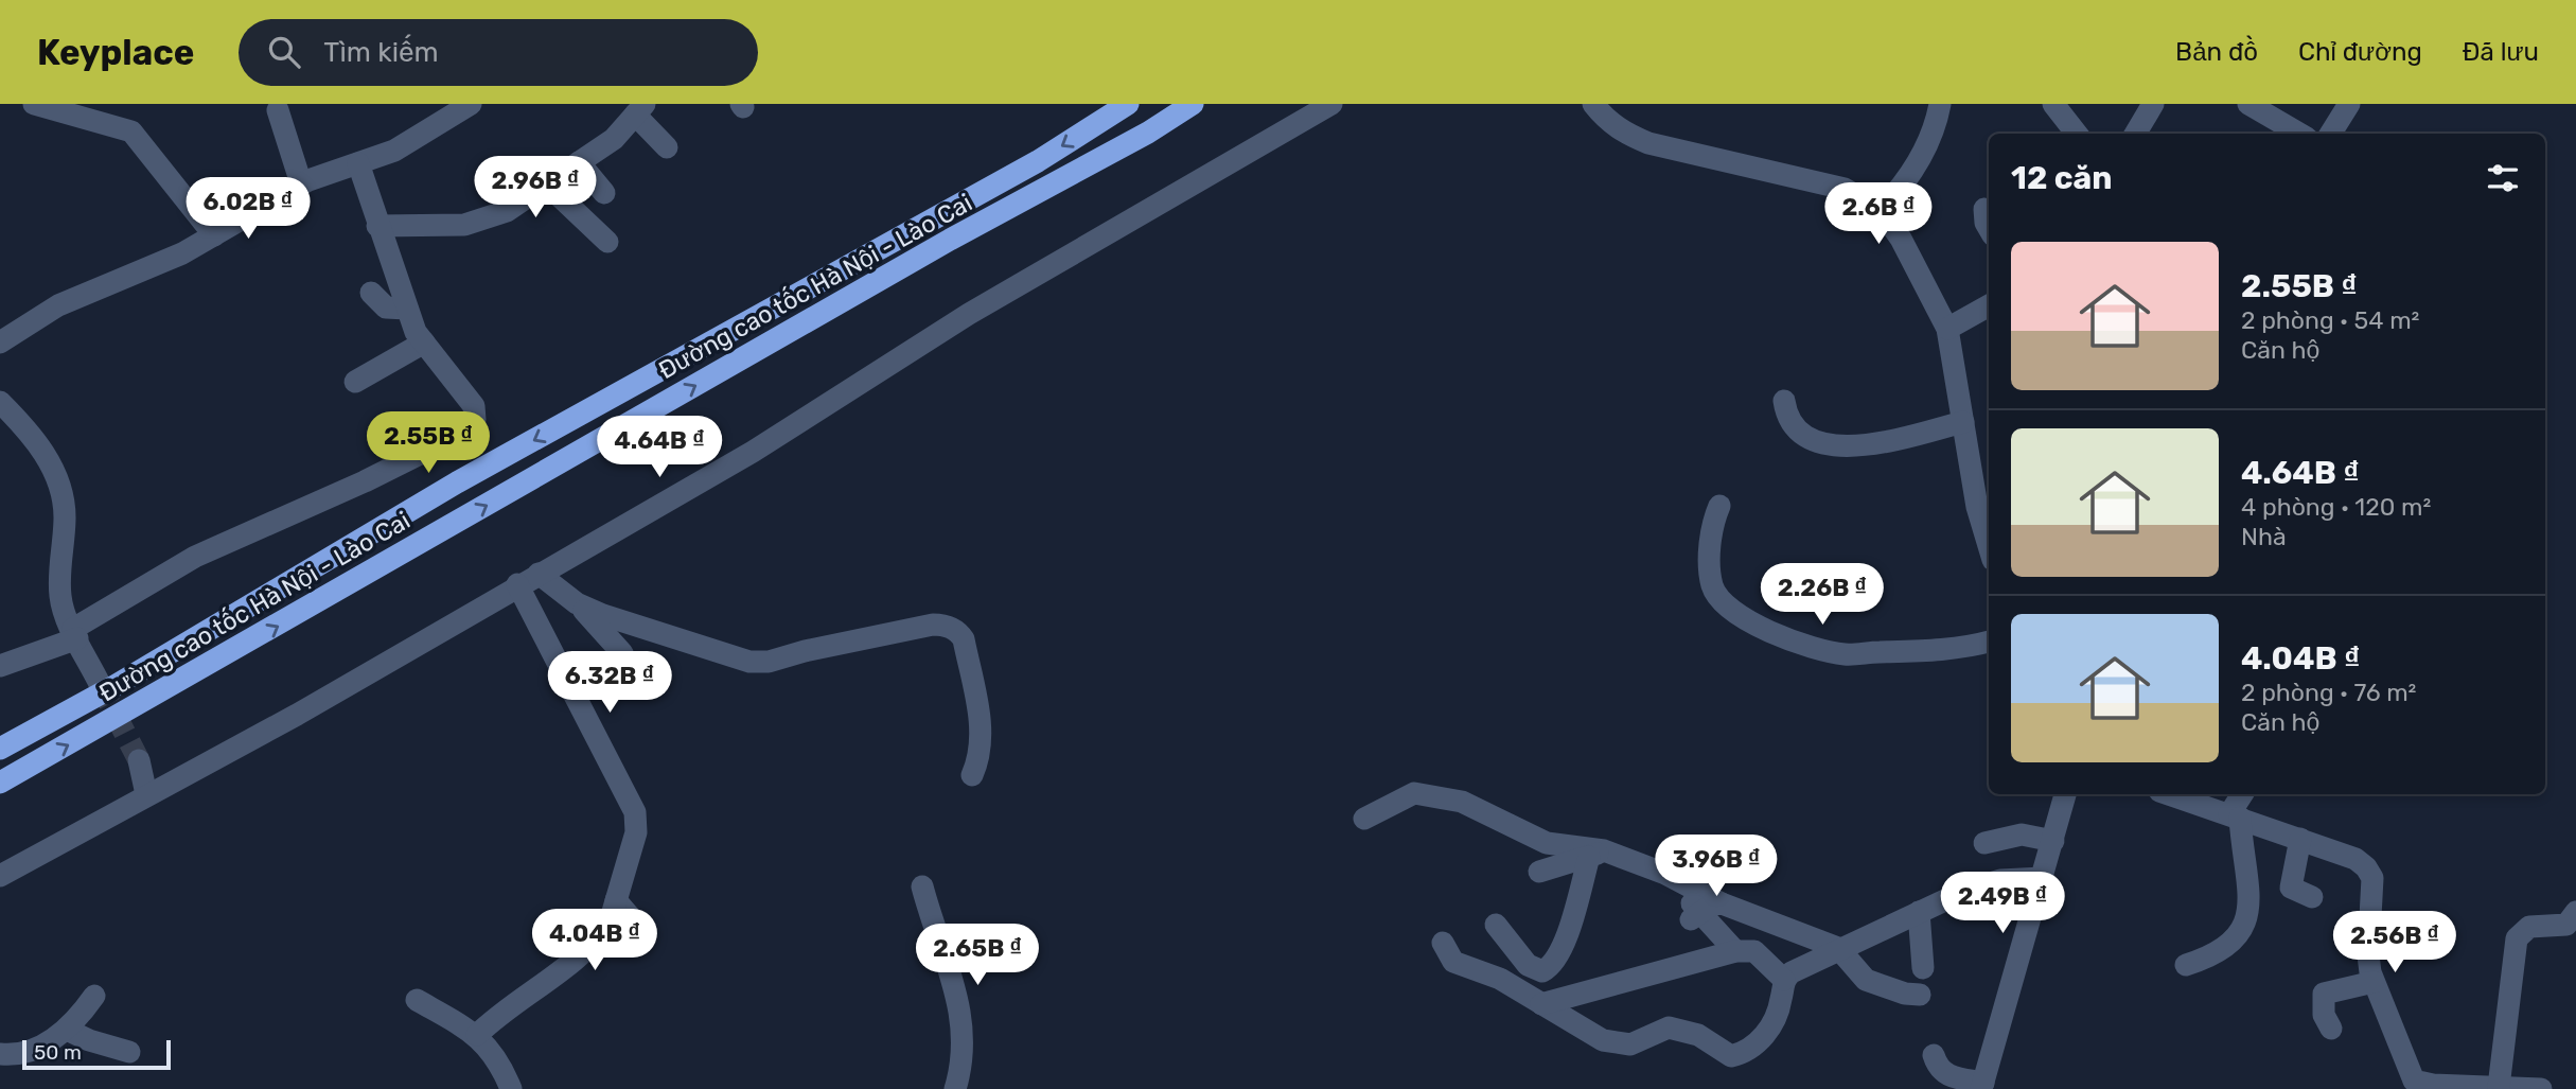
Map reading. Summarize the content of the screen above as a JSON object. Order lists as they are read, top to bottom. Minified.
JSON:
{"streets":{"highway":["Đường cao tốc Hà Nội - Lào Cai"]},"scale_bar":"50 m","page":{"header":"Keyplace","search":"Tìm kiếm","nav":["Bản đồ","Chỉ đường","Đã lưu"],"heading":"12 căn","price":["2.96B ₫","6.02B ₫","2.6B ₫","2.55B ₫","4.64B ₫","2.26B ₫","6.32B ₫","3.96B ₫","2.49B ₫","4.04B ₫","2.56B ₫","2.65B ₫"],"list":[{"name":"2.55B ₫","note":"2 phòng · 54 m² · Căn hộ"},{"name":"4.64B ₫","note":"4 phòng · 120 m² · Nhà"},{"name":"4.04B ₫","note":"2 phòng · 76 m² · Căn hộ"}],"scale":"50 m"}}
